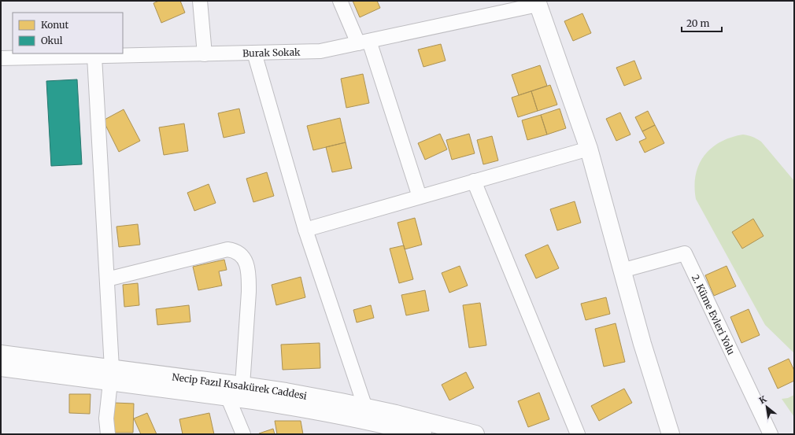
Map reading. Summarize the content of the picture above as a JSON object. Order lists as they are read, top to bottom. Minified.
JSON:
{"streets":{"street":["Burak Sokak","2. Küme Evleri Yolu","Necip Fazıl Kısakürek Caddesi"]},"legend":["Konut","Okul"],"scale_bar":"20 m","north":"top left"}
